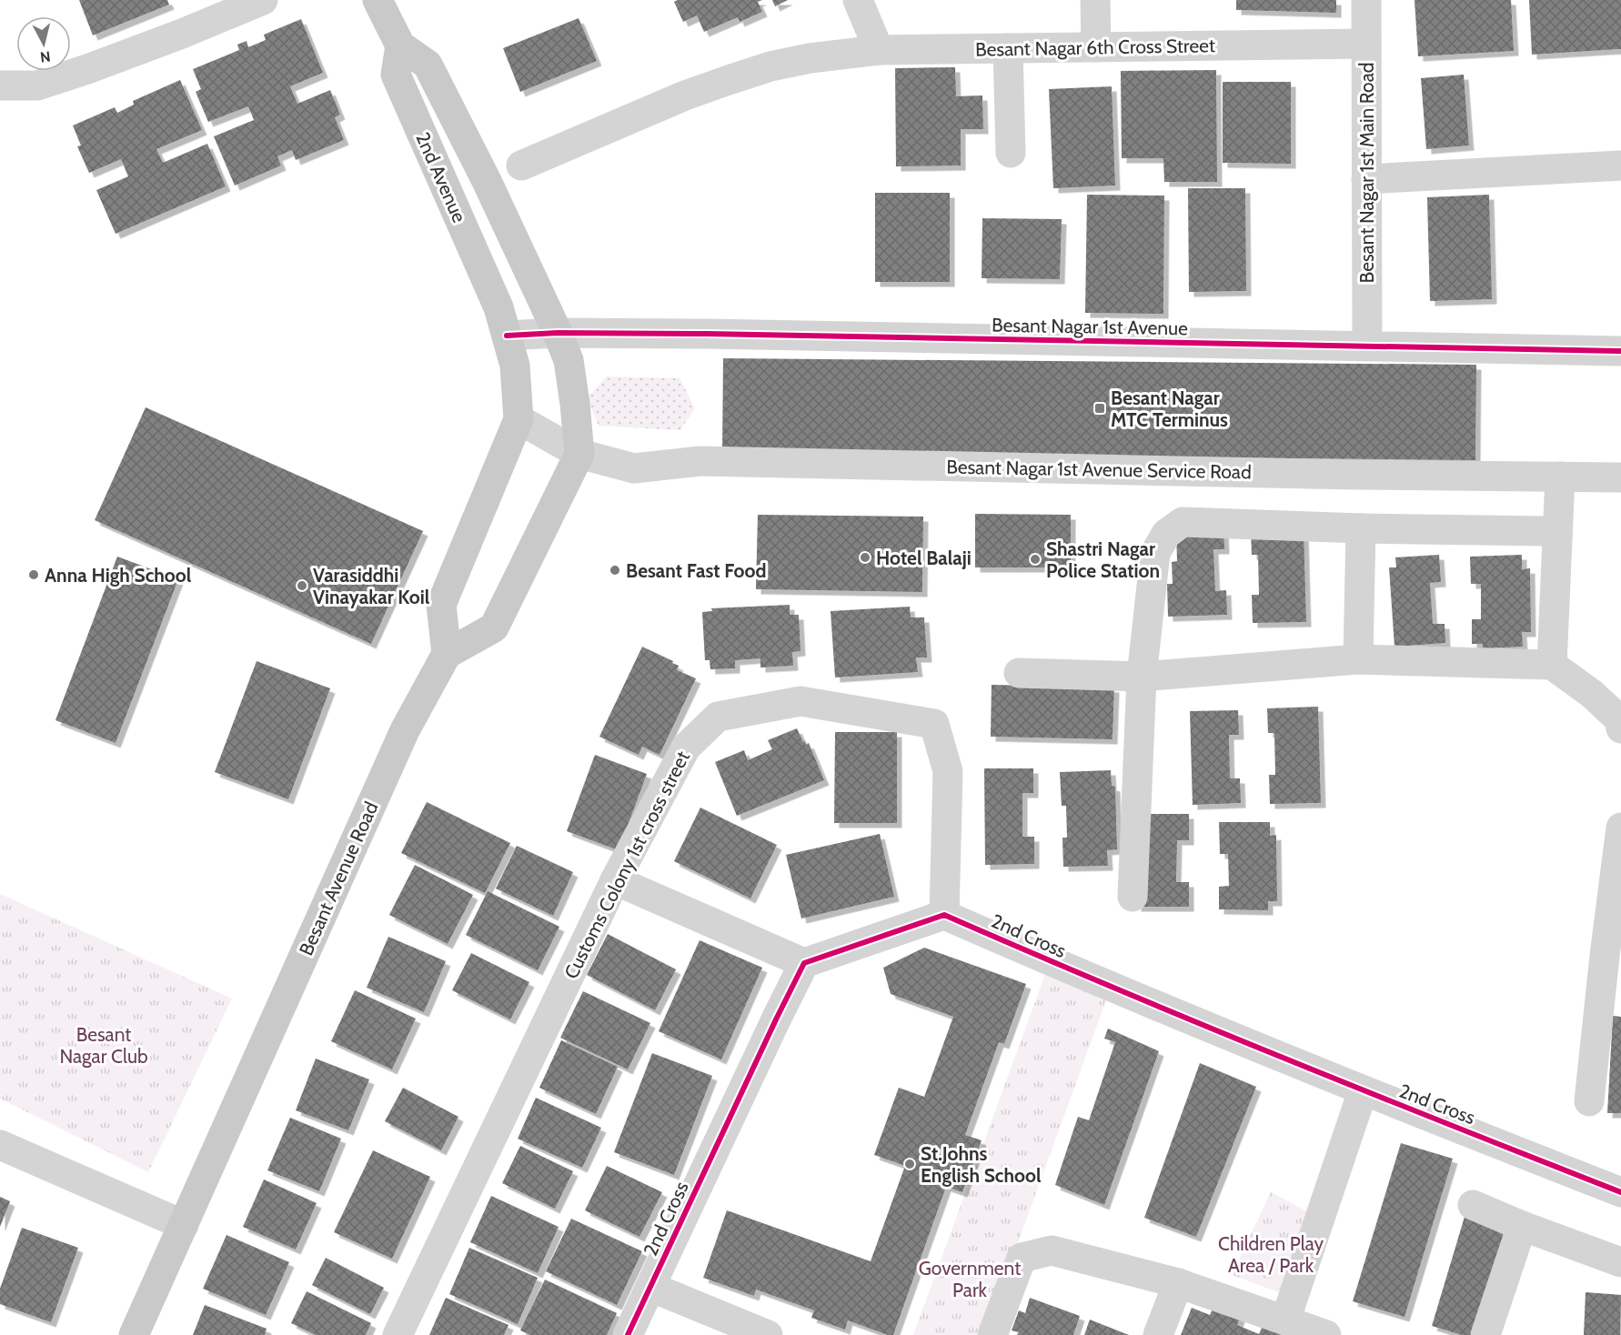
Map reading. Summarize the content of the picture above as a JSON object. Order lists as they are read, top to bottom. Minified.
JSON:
{"streets":{"main road":["2nd Avenue","Besant Avenue Road"],"street":["Besant Nagar 6th Cross Street","Besant Nagar 1st Main Road","Besant Nagar 1st Avenue","Besant Nagar 1st Avenue Service Road","Customs Colony 1st cross street","2nd Cross"]},"crossings":[["Besant Nagar 6th Cross Street","Besant Nagar 1st Main Road"],["Besant Nagar 1st Main Road","Besant Nagar 1st Avenue"],["2nd Avenue","Besant Nagar 1st Avenue"],["2nd Avenue","Besant Nagar 1st Avenue Service Road"],["Customs Colony 1st cross street","2nd Cross"]],"parks":["Besant Nagar Club","Children Play Area / Park","Government Park"],"places":{"transit":["Besant Nagar MTC Terminus"],"other":["Hotel Balaji","Shastri Nagar Police Station","Besant Fast Food","Anna High School","Varasiddhi Vinayakar Koil","St.Johns English School"]},"north":"bottom"}
